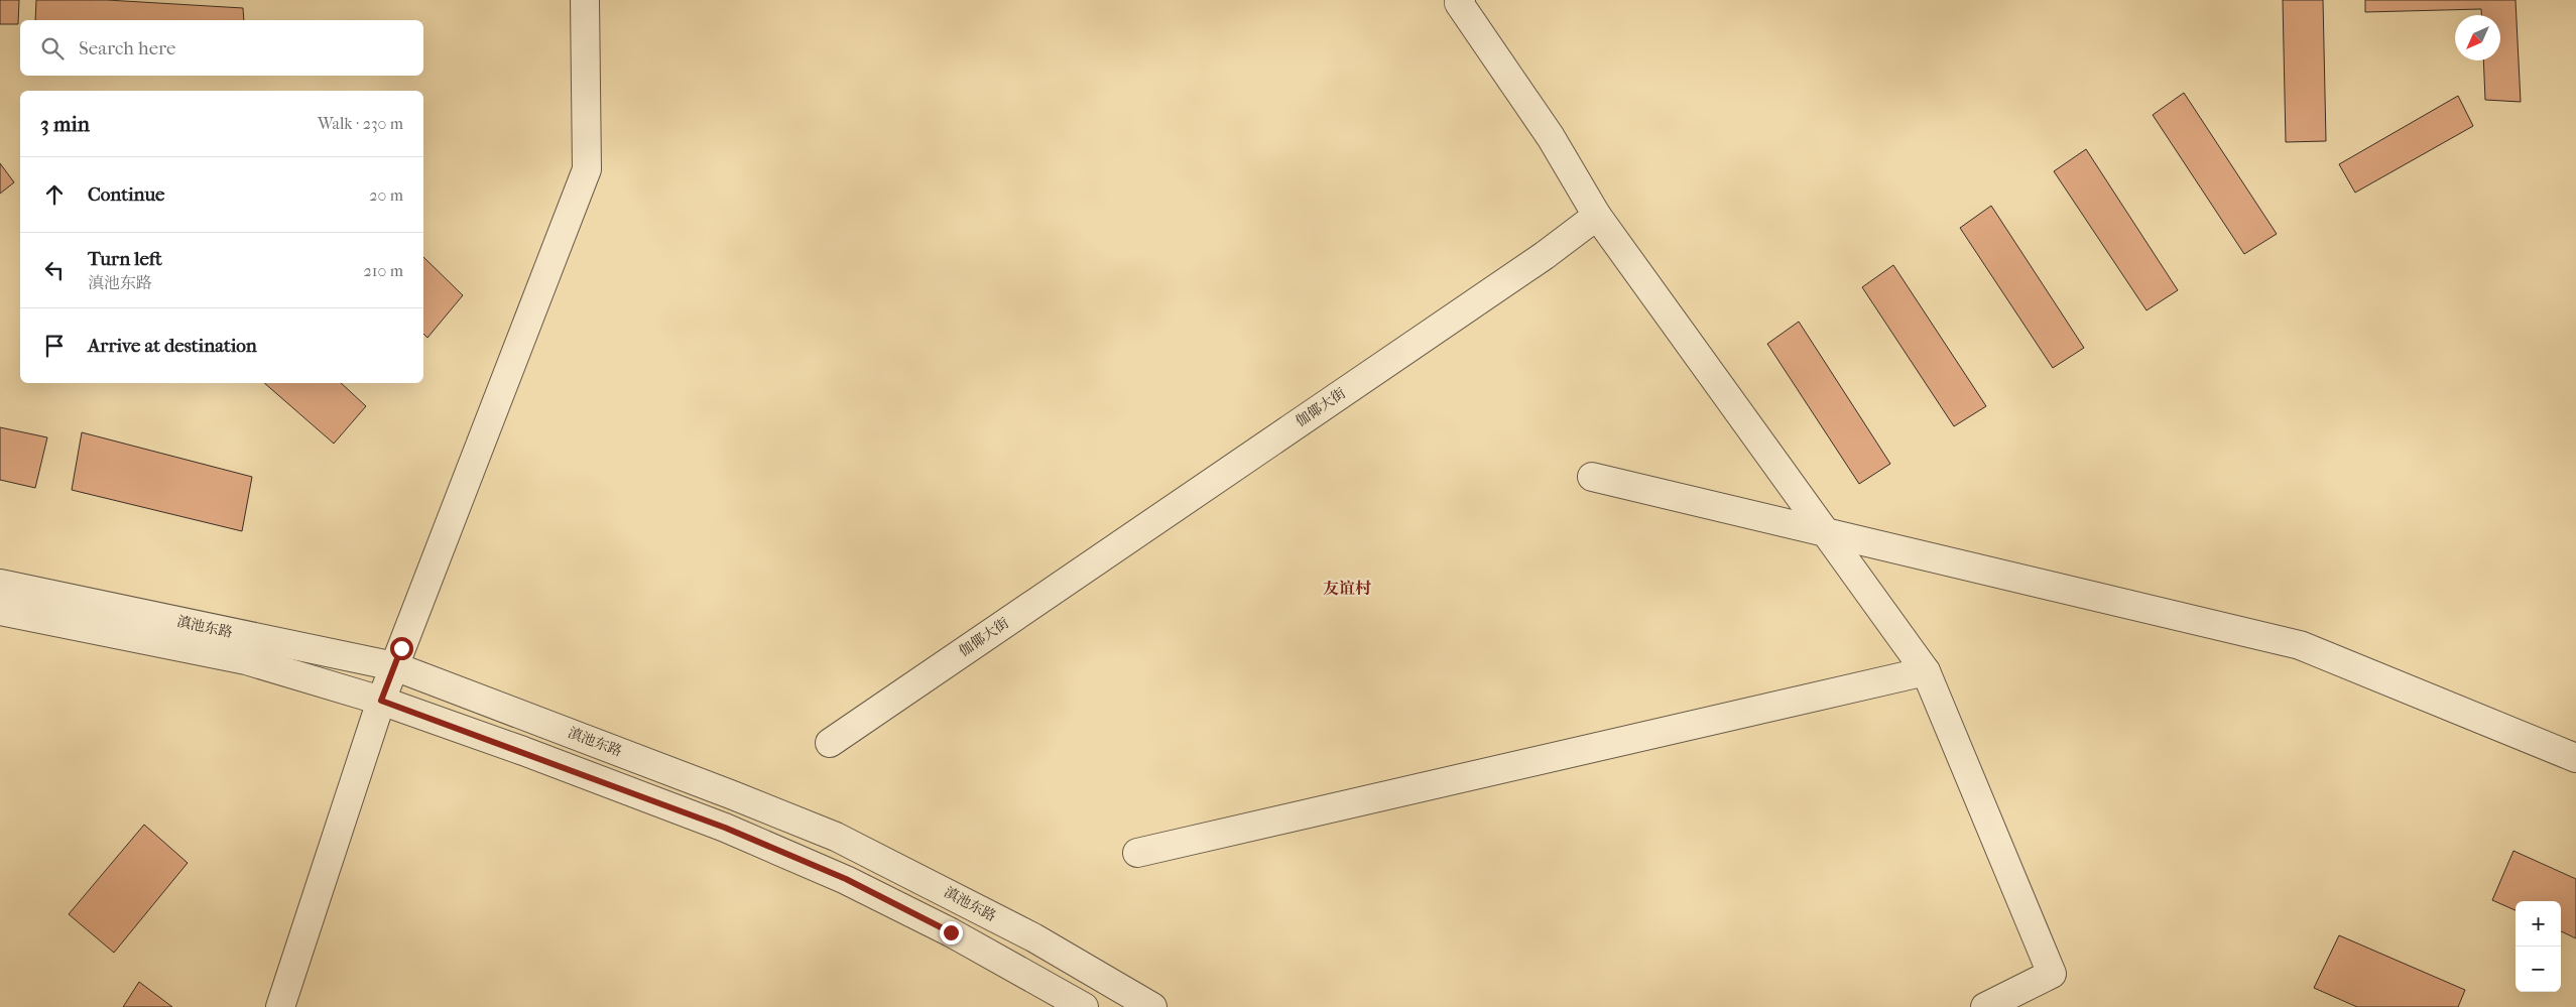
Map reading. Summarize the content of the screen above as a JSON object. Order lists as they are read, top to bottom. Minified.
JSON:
{"streets":{"street":["伽倻大街","滇池东路"]},"districts":["友谊村"],"north":"bottom left","page":{"search":"Search here","heading":["3 min","Walk · 230 m"],"list":[["Continue","20 m"],["Turn left","滇池东路","210 m"],"Arrive at destination"],"map_buttons":["+","−"]}}
